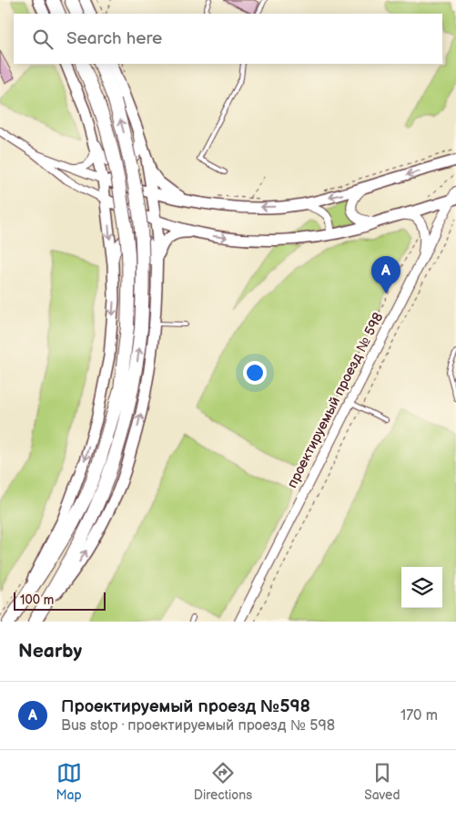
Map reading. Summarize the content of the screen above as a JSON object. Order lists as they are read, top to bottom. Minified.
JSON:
{"streets":{"street":["проектируемый проезд № 598"]},"scale_bar":"100 m","page":{"search":"Search here","pins":"A","scale":"100 m","heading":"Nearby","list":[{"mark":"A","name":"Проектируемый проезд №598","note":"Bus stop · проектируемый проезд № 598","value":"170 m"}],"nav":["Map","Directions","Saved"]}}
